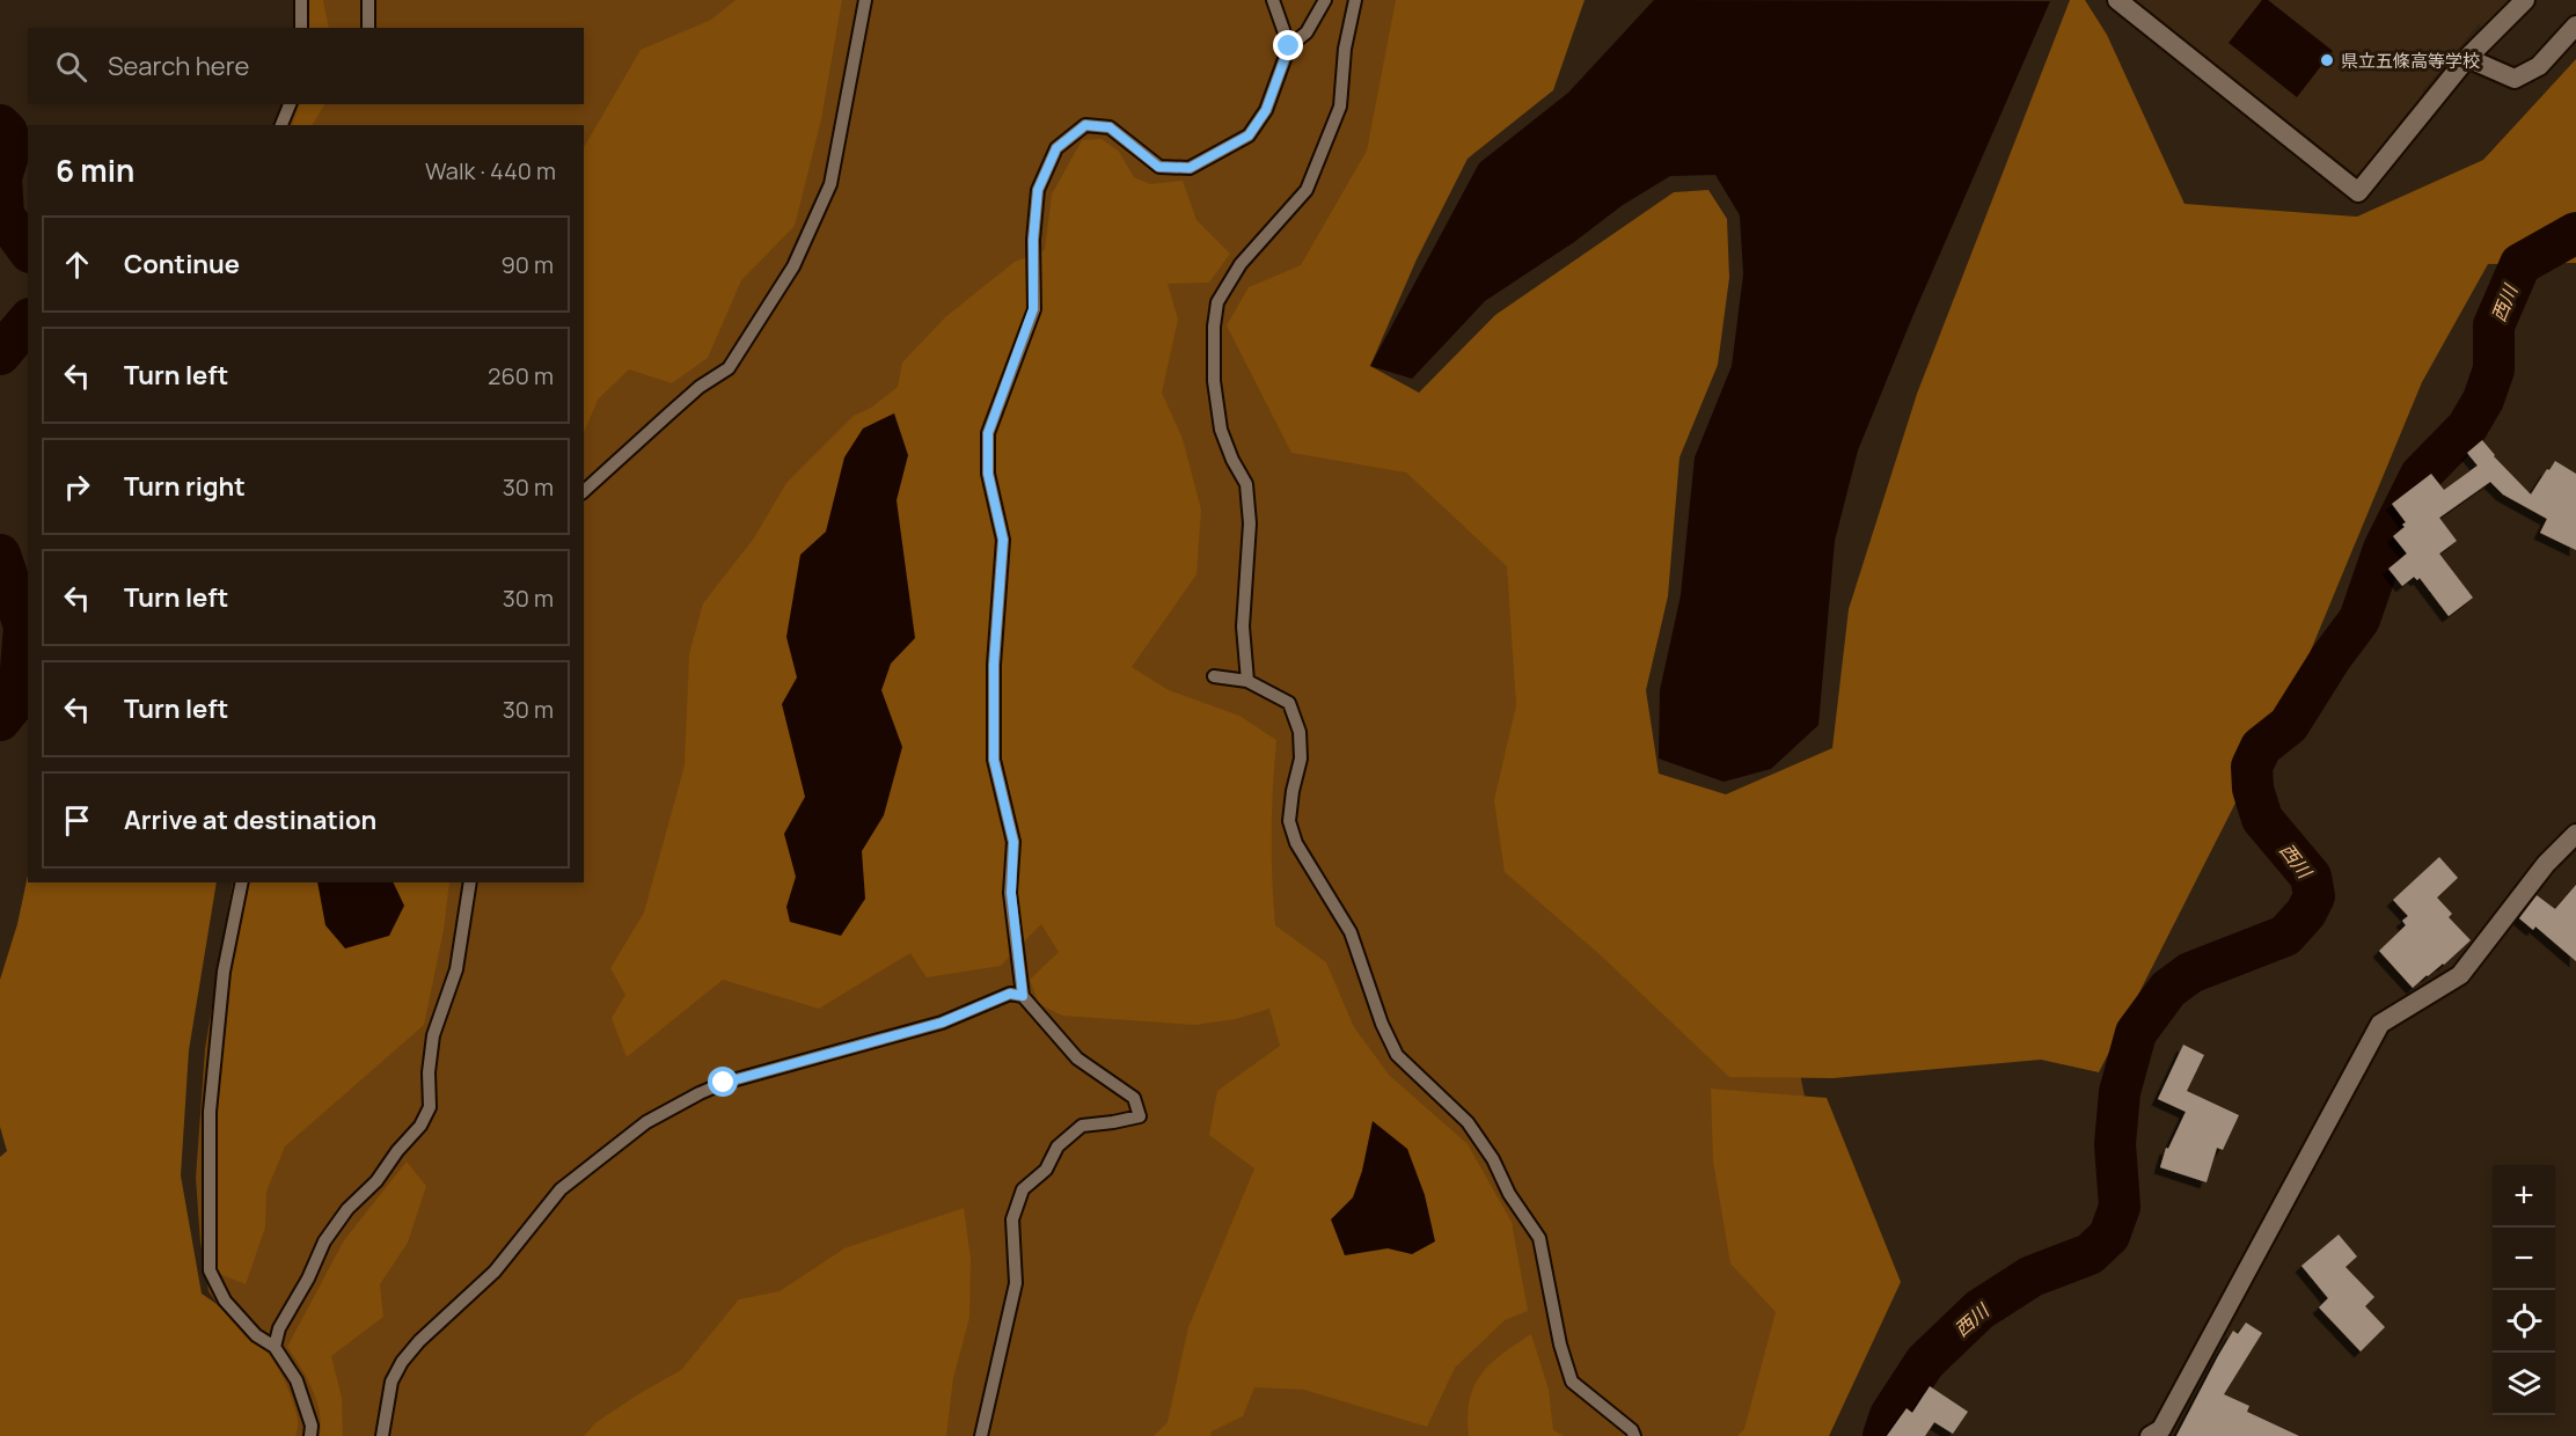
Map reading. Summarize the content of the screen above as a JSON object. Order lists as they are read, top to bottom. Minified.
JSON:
{"water":["西川"],"places":["県立五條高等学校"],"page":{"search":"Search here","heading":["6 min","Walk · 440 m"],"list":[["Continue","90 m"],["Turn left","260 m"],["Turn right","30 m"],["Turn left","30 m"],["Turn left","30 m"],"Arrive at destination"],"map_buttons":["+","−"]}}
